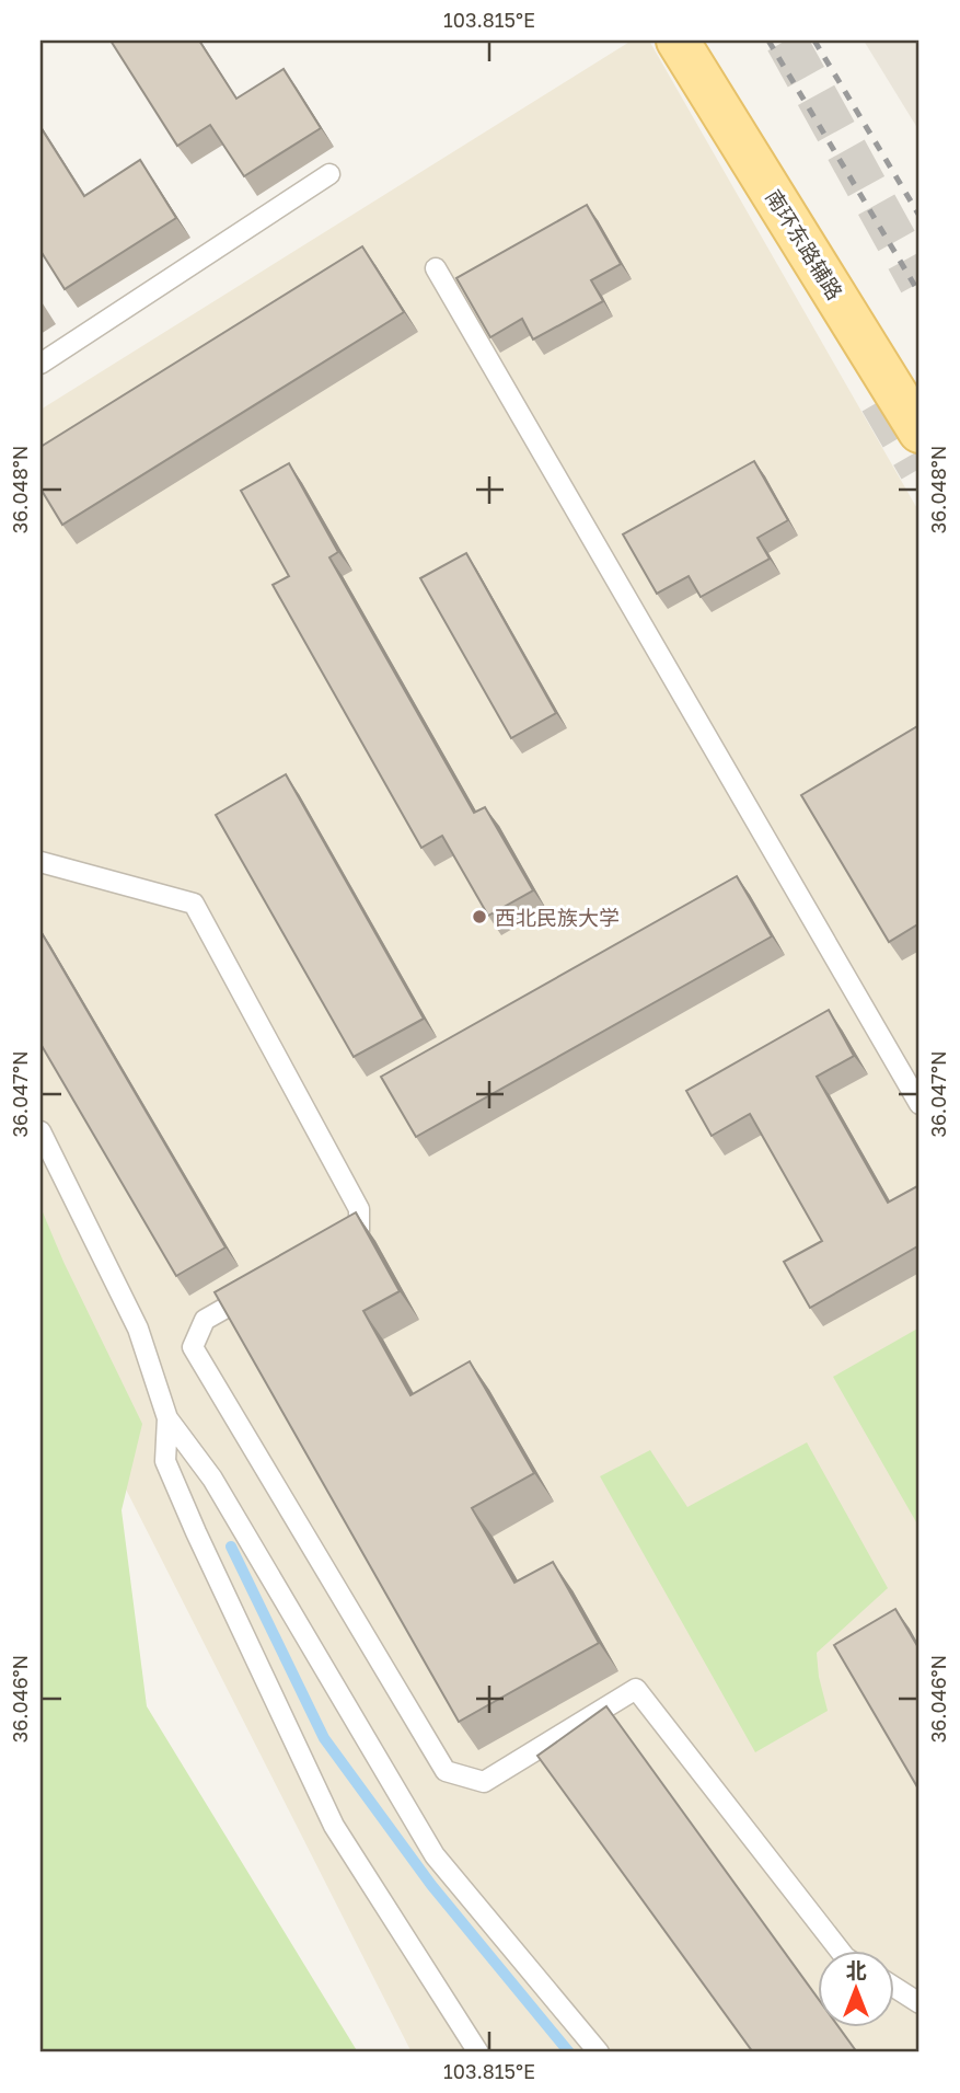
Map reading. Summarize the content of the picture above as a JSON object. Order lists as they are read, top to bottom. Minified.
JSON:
{"streets":{"main road":["南环东路辅路"]},"places":["西北民族大学"],"north":"top","coordinates":["103.815°E","36.048°N","36.047°N","36.046°N"]}
